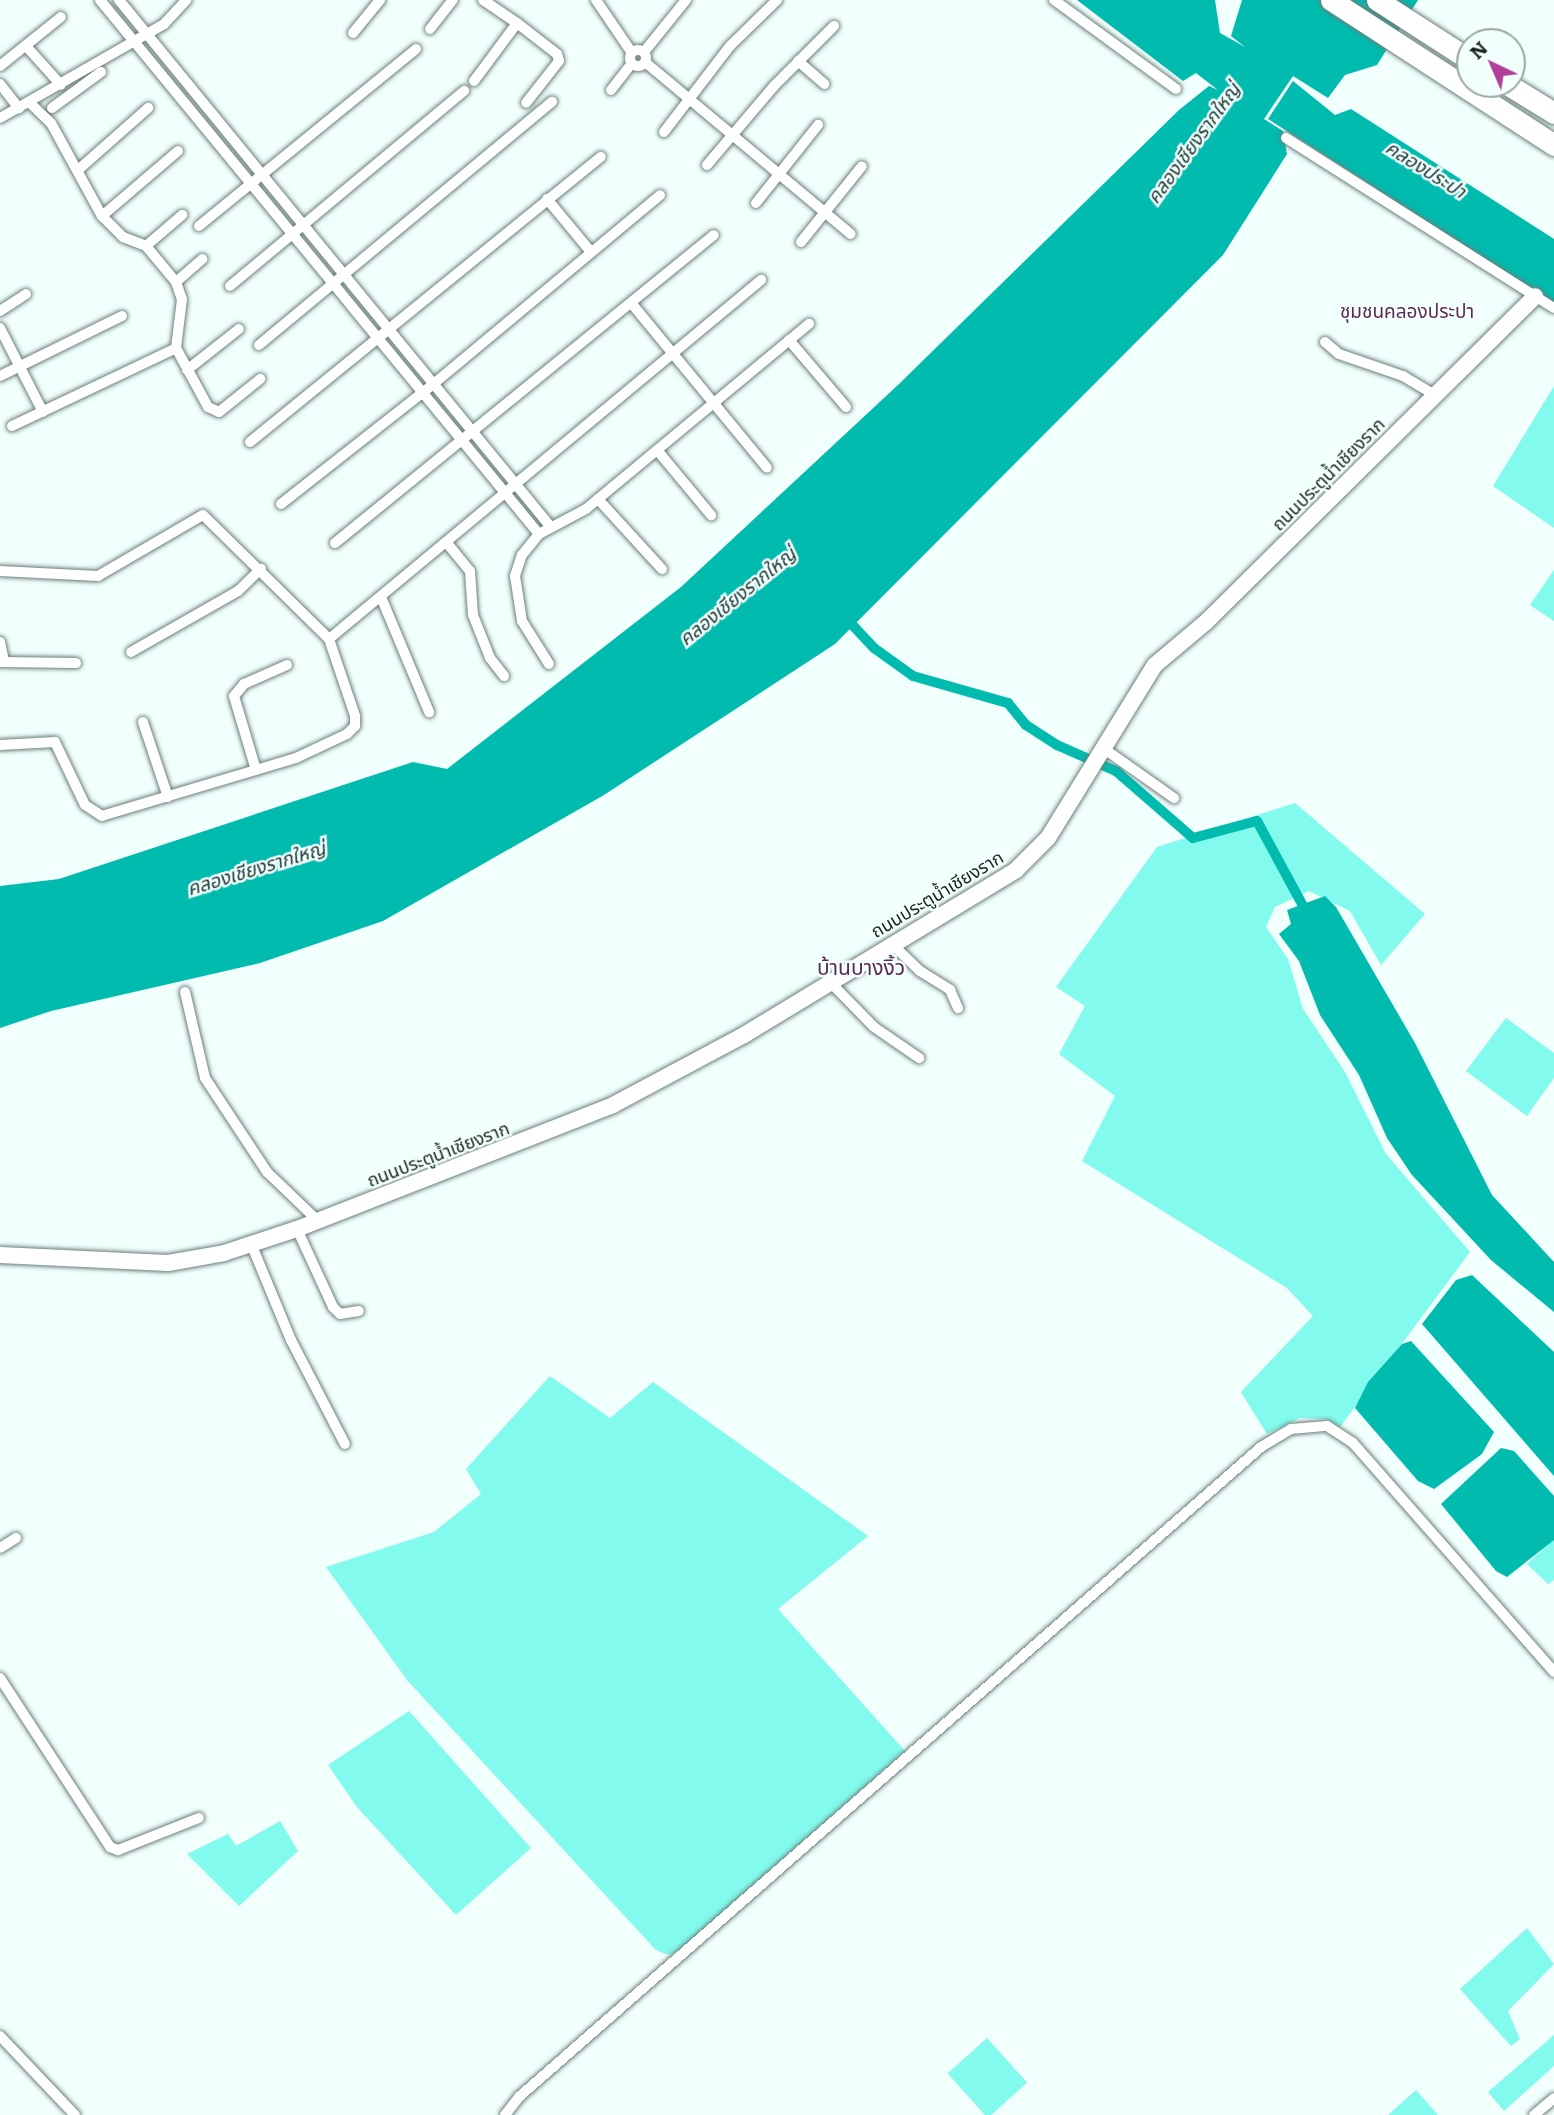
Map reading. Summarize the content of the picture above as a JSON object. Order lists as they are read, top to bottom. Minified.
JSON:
{"streets":{"street":["ถนนประตูน้ำเชียงราก"]},"districts":["ชุมชนคลองประปา","บ้านบางงิ้ว"],"water":["คลองเชียงรากใหญ่","คลองประปา"],"north":"top left"}
